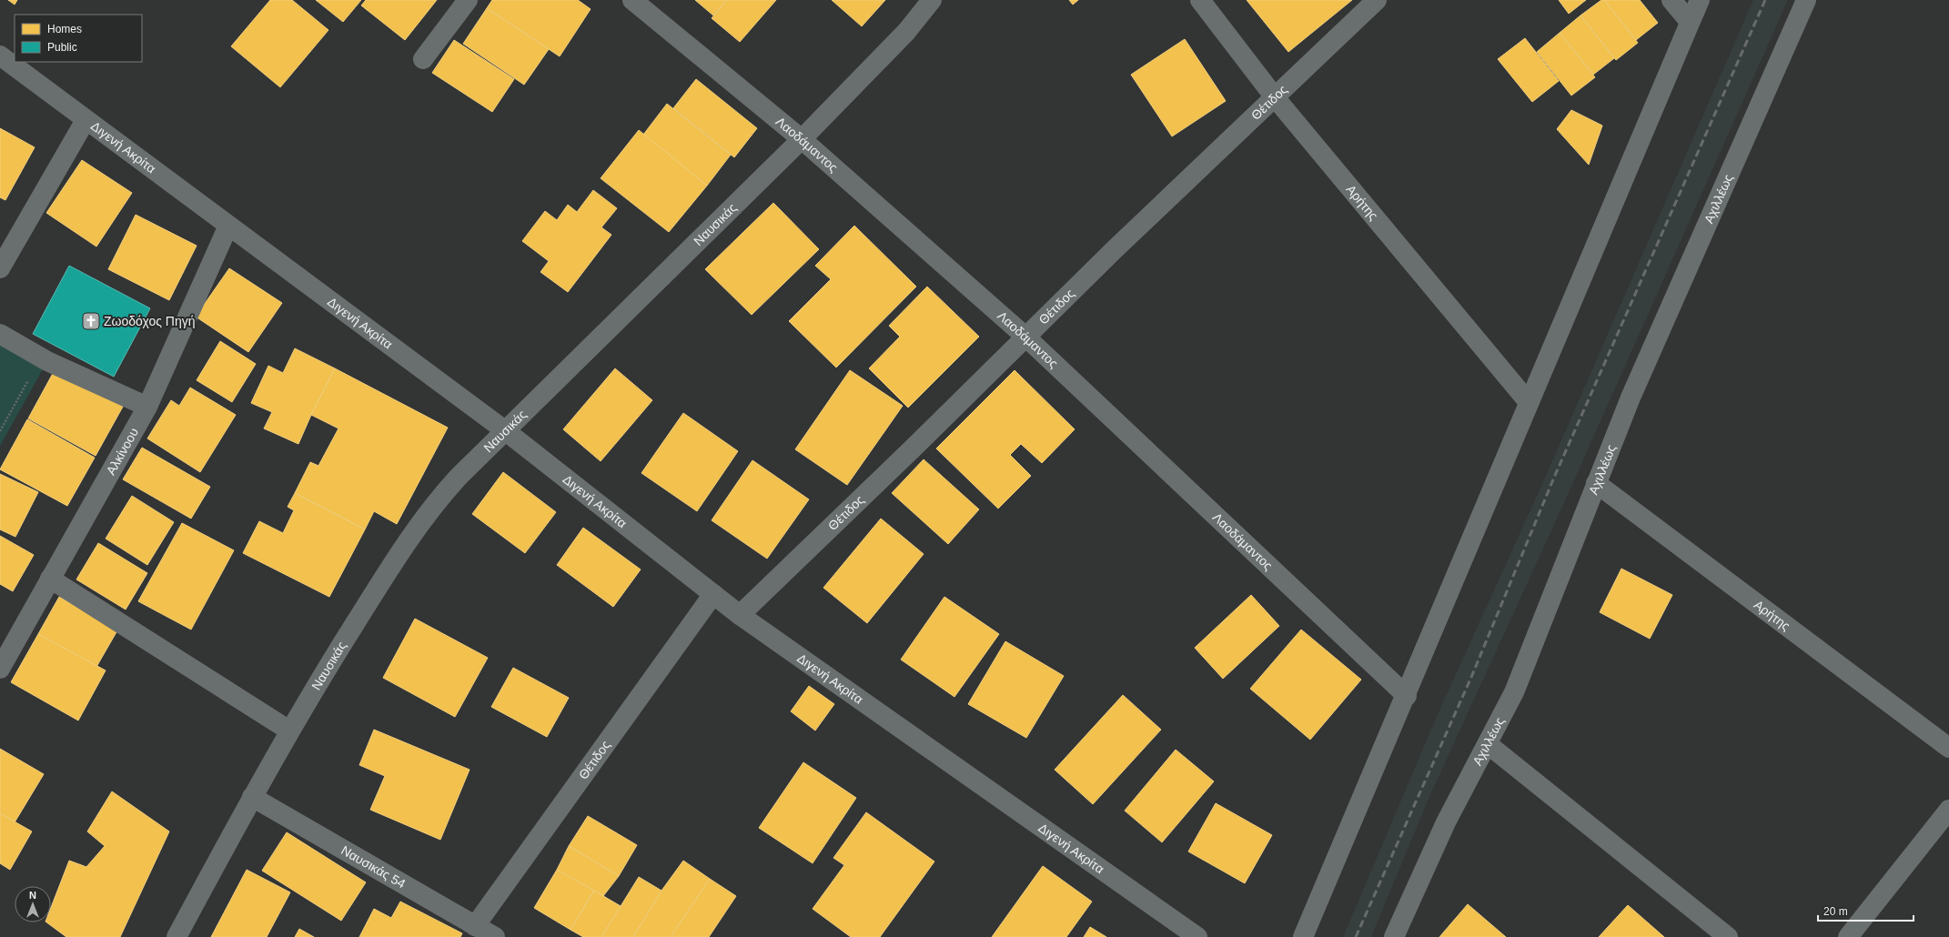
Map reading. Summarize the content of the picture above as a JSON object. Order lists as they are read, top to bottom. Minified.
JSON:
{"streets":{"street":["Θέτιδος","Λαοδάμαντος","Διγενή Ακρίτα","Αχιλλέως","Αρήτης","Ναυσικάς","Αλκίνοου","Ναυσικάς 54"]},"crossings":[["Θέτιδος","Λαοδάμαντος"],["Θέτιδος","Διγενή Ακρίτα"],["Θέτιδος","Αρήτης"],["Θέτιδος","Ναυσικάς 54"],["Λαοδάμαντος","Ναυσικάς"],["Διγενή Ακρίτα","Ναυσικάς"],["Διγενή Ακρίτα","Αλκίνοου"],["Αχιλλέως","Αρήτης"],["Ναυσικάς","Ναυσικάς 54"]],"places":{"church":["Ζωοδόχος Πηγή"]},"legend":["Homes","Public"],"scale_bar":"20 m","north":"top"}
